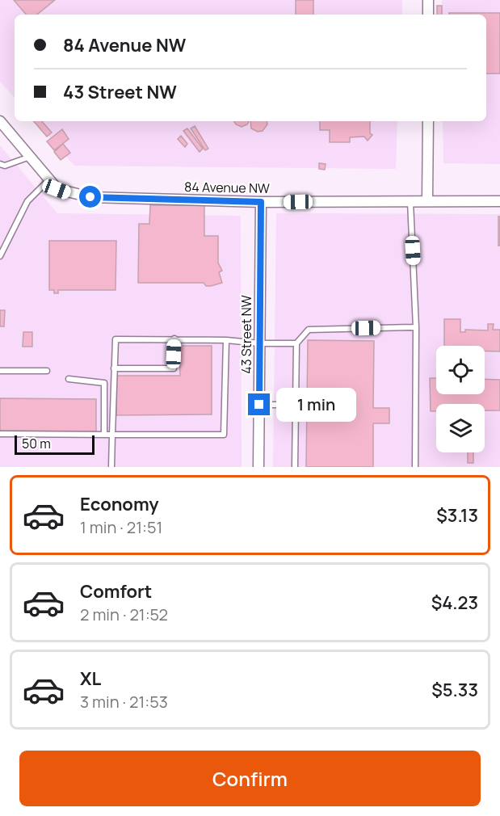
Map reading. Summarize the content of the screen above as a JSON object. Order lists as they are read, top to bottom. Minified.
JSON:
{"streets":{"street":["84 Avenue NW","43 Street NW"]},"crossings":[["84 Avenue NW","43 Street NW"]],"scale_bar":"50 m","page":{"banner":["84 Avenue NW","43 Street NW"],"bubble":"1 min","scale":"50 m","list":[{"name":"Economy","note":"1 min · 21:51","value":"$3.13"},{"name":"Comfort","note":"2 min · 21:52","value":"$4.23"},{"name":"XL","note":"3 min · 21:53","value":"$5.33"}],"buttons":"Confirm"}}
